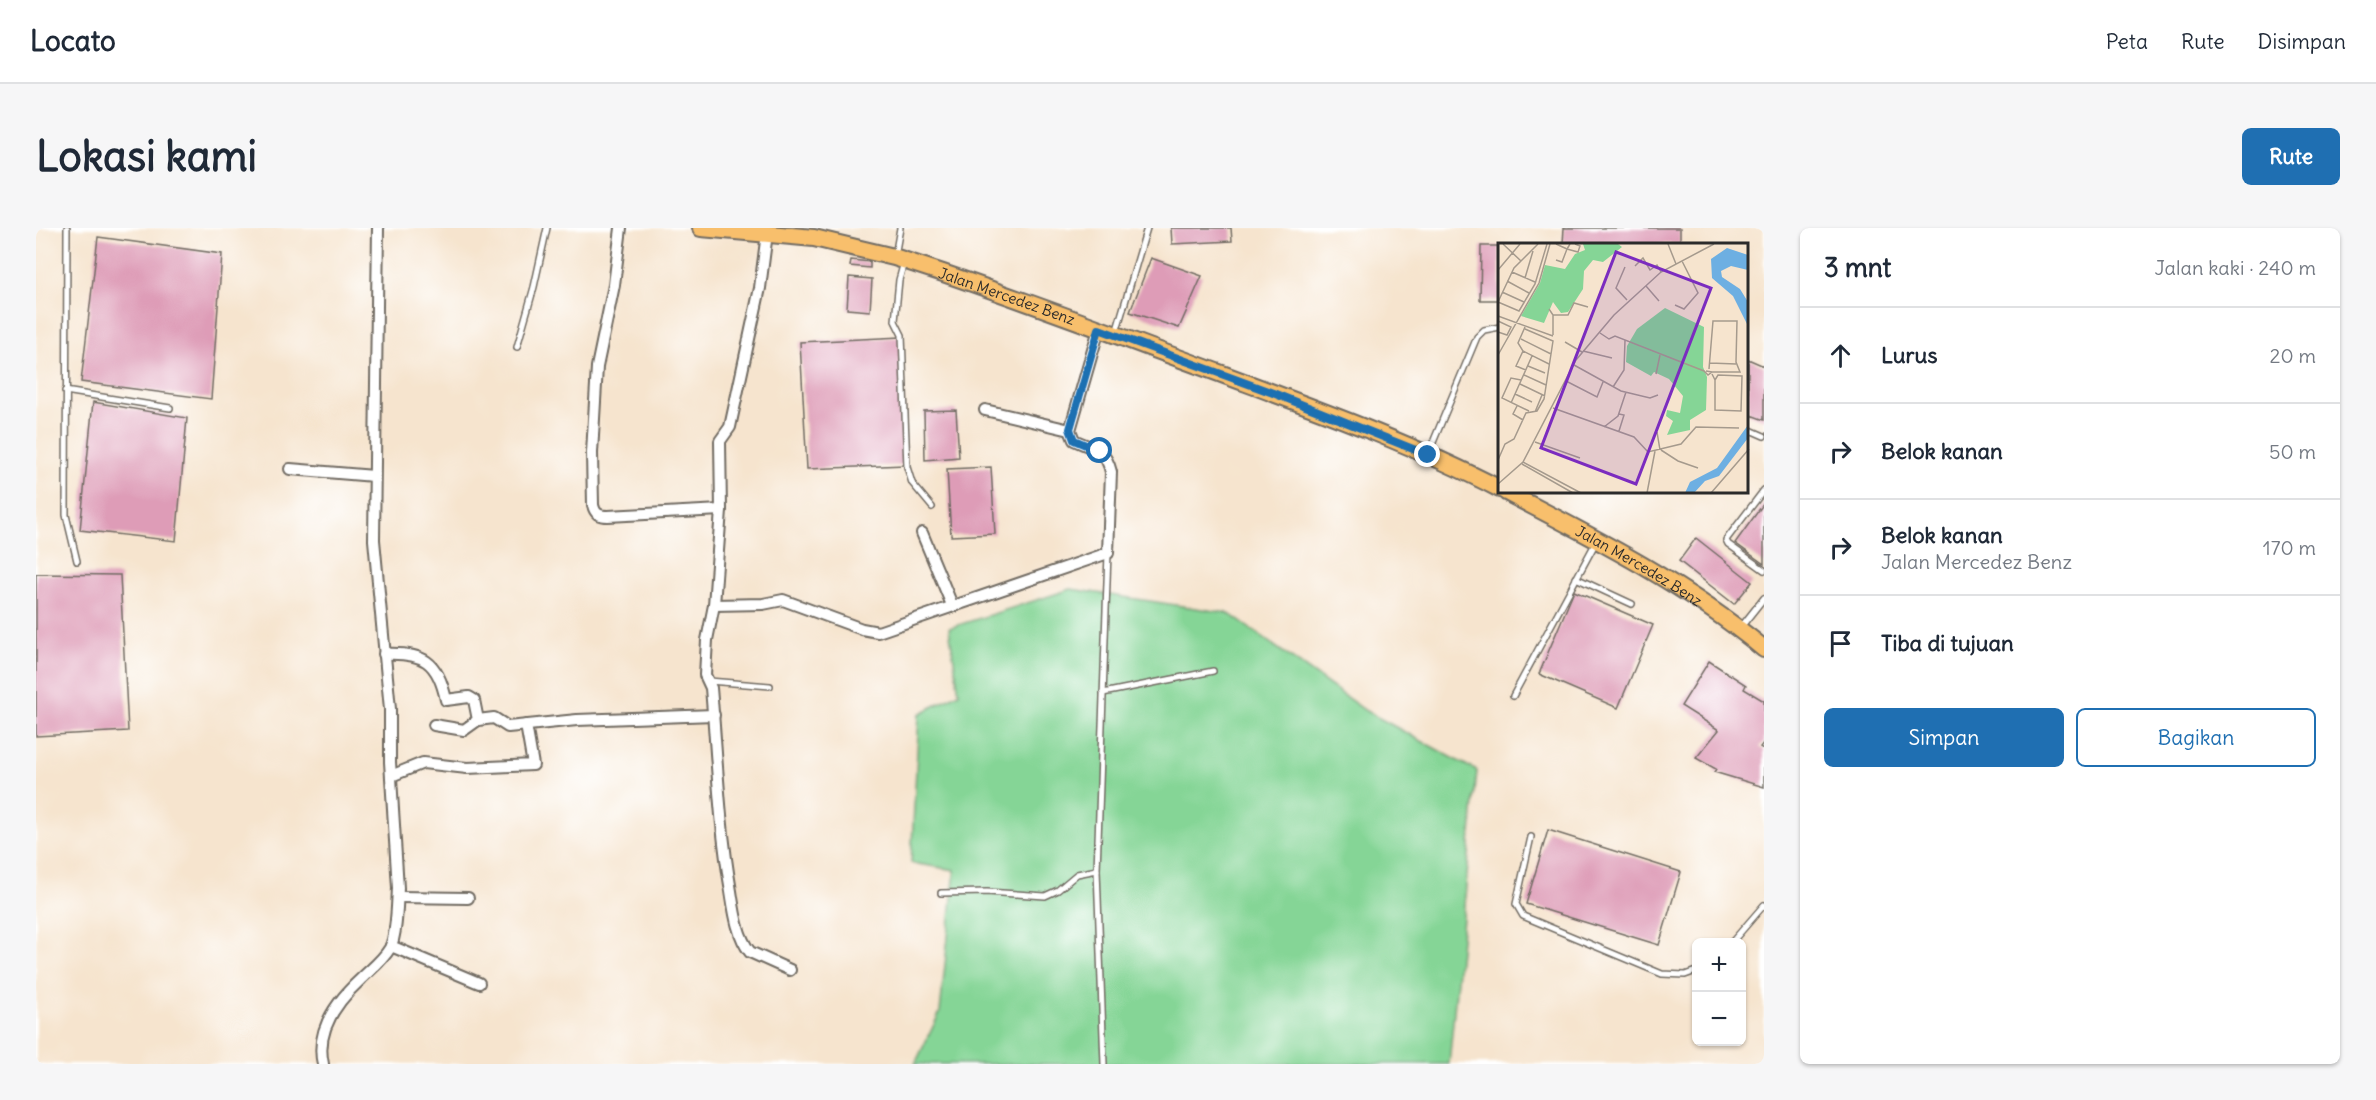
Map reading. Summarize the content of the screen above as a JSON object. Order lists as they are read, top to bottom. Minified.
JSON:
{"streets":{"main road":["Jalan Mercedez Benz"]},"page":{"header":"Locato","nav":["Peta","Rute","Disimpan"],"buttons":["Rute",["Simpan","Bagikan"]],"title":"Lokasi kami","heading":["3 mnt","Jalan kaki · 240 m"],"list":[["Lurus","20 m"],["Belok kanan","50 m"],["Belok kanan","Jalan Mercedez Benz","170 m"],"Tiba di tujuan"],"map_buttons":["+","−"]}}
